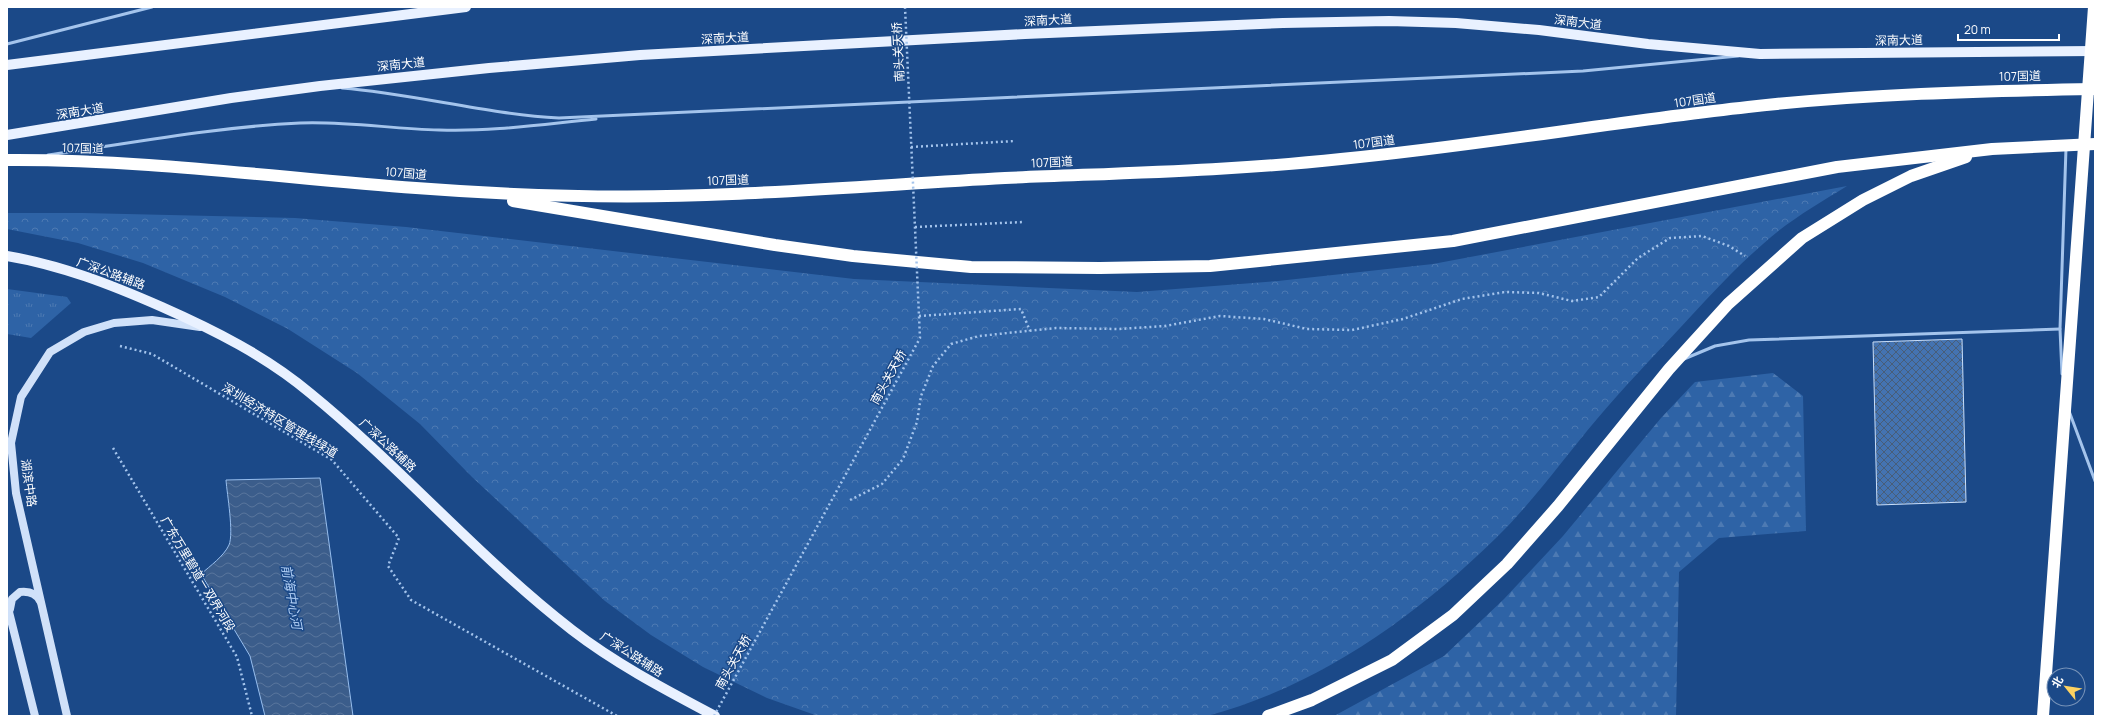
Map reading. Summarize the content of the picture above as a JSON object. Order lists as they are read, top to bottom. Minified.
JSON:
{"streets":{"highway":["107国道"],"main road":["深南大道","广深公路辅路","湖滨中路"],"path":["南头关天桥","深圳经济特区管理线绿道","广东万里碧道－双界河段"]},"crossings":[["南头关天桥","广深公路辅路"],["广深公路辅路","湖滨中路"]],"water":["前海中心河"],"scale_bar":"20 m","north":"top left"}
